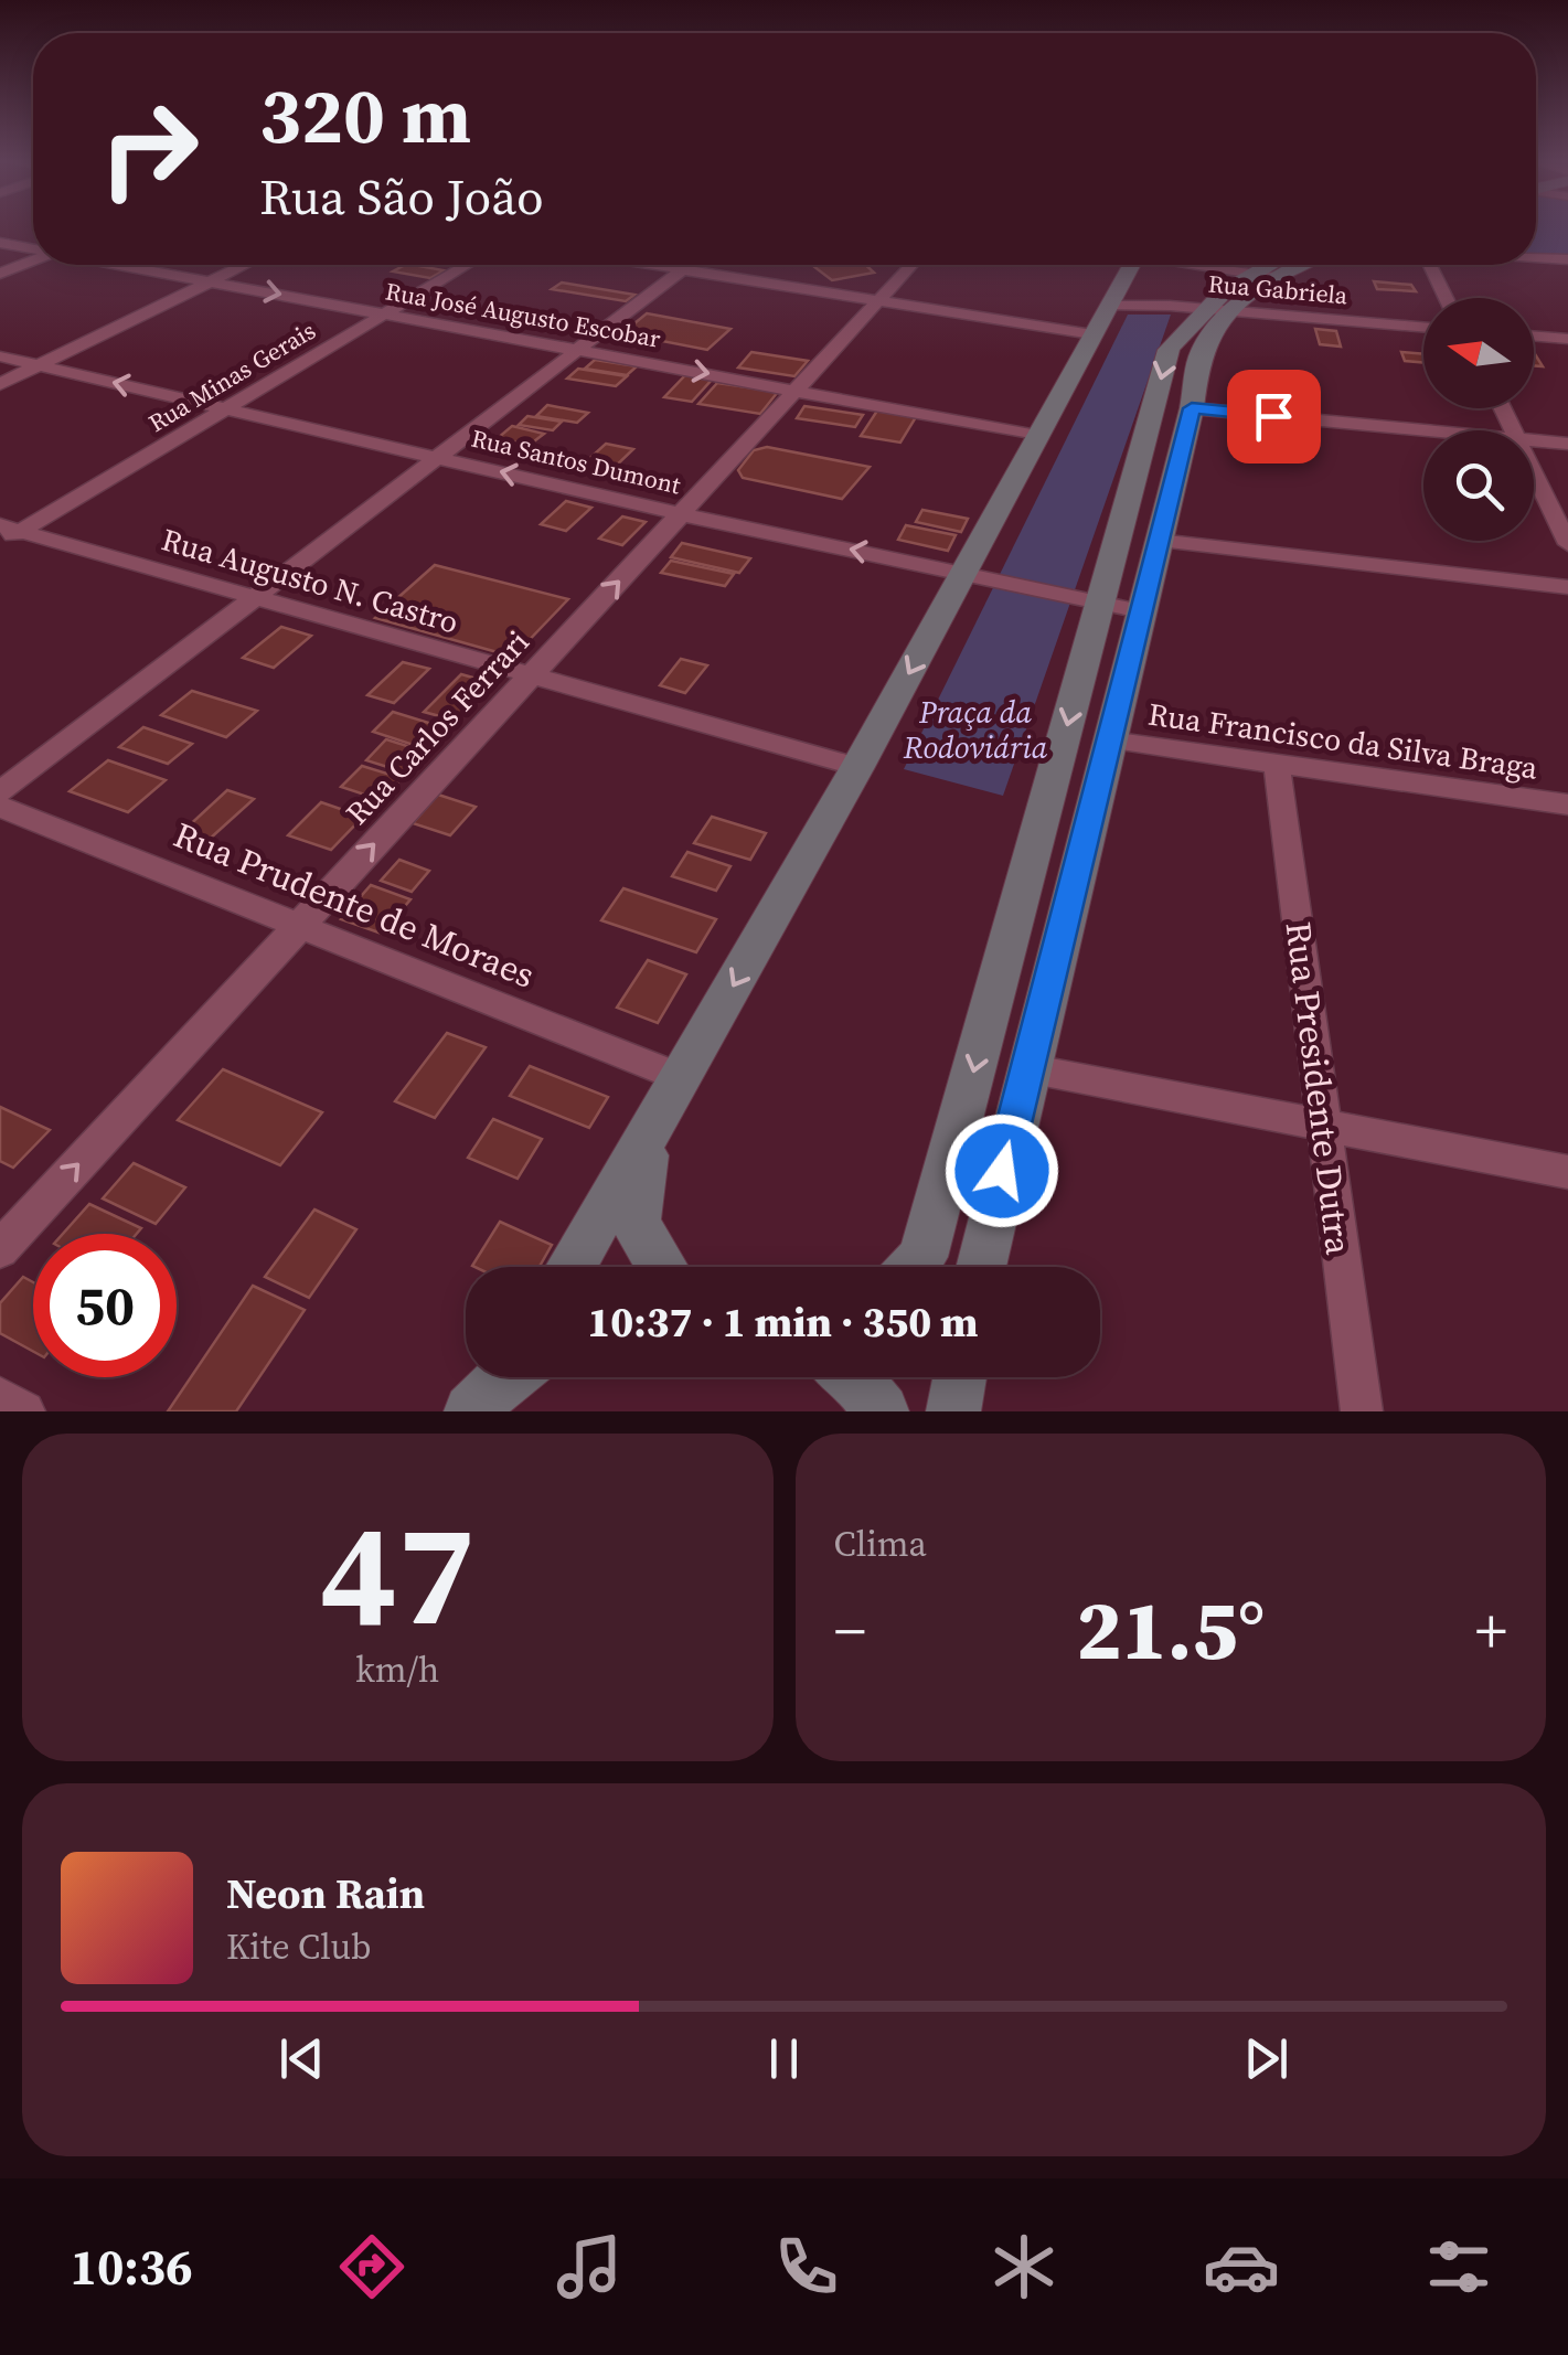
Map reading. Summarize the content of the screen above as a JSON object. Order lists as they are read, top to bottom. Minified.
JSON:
{"streets":{"street":["Rua Gabriela","Rua José Augusto Escobar","Rua Minas Gerais","Rua Santos Dumont","Rua Augusto N. Castro","Rua Carlos Ferrari","Rua Francisco da Silva Braga","Rua Prudente de Moraes","Rua Presidente Dutra"]},"crossings":[["Rua José Augusto Escobar","Rua Minas Gerais"],["Rua José Augusto Escobar","Rua Carlos Ferrari"],["Rua Minas Gerais","Rua Santos Dumont"],["Rua Minas Gerais","Rua Augusto N. Castro"],["Rua Santos Dumont","Rua Carlos Ferrari"],["Rua Augusto N. Castro","Rua Carlos Ferrari"],["Rua Carlos Ferrari","Rua Prudente de Moraes"],["Rua Francisco da Silva Braga","Rua Presidente Dutra"]],"one_way":["Rua Santos Dumont","Rua Carlos Ferrari"],"parks":["Praça da Rodoviária"],"north":"left","page":{"turn":["320 m","Rua São João"],"limit":"50","trip":"10:37 · 1 min · 350 m","tile":[["47","km/h"],"Clima"],"heat":["−","21.5°","+"],"song":["Neon Rain","Kite Club"],"tabs":"10:36"}}
